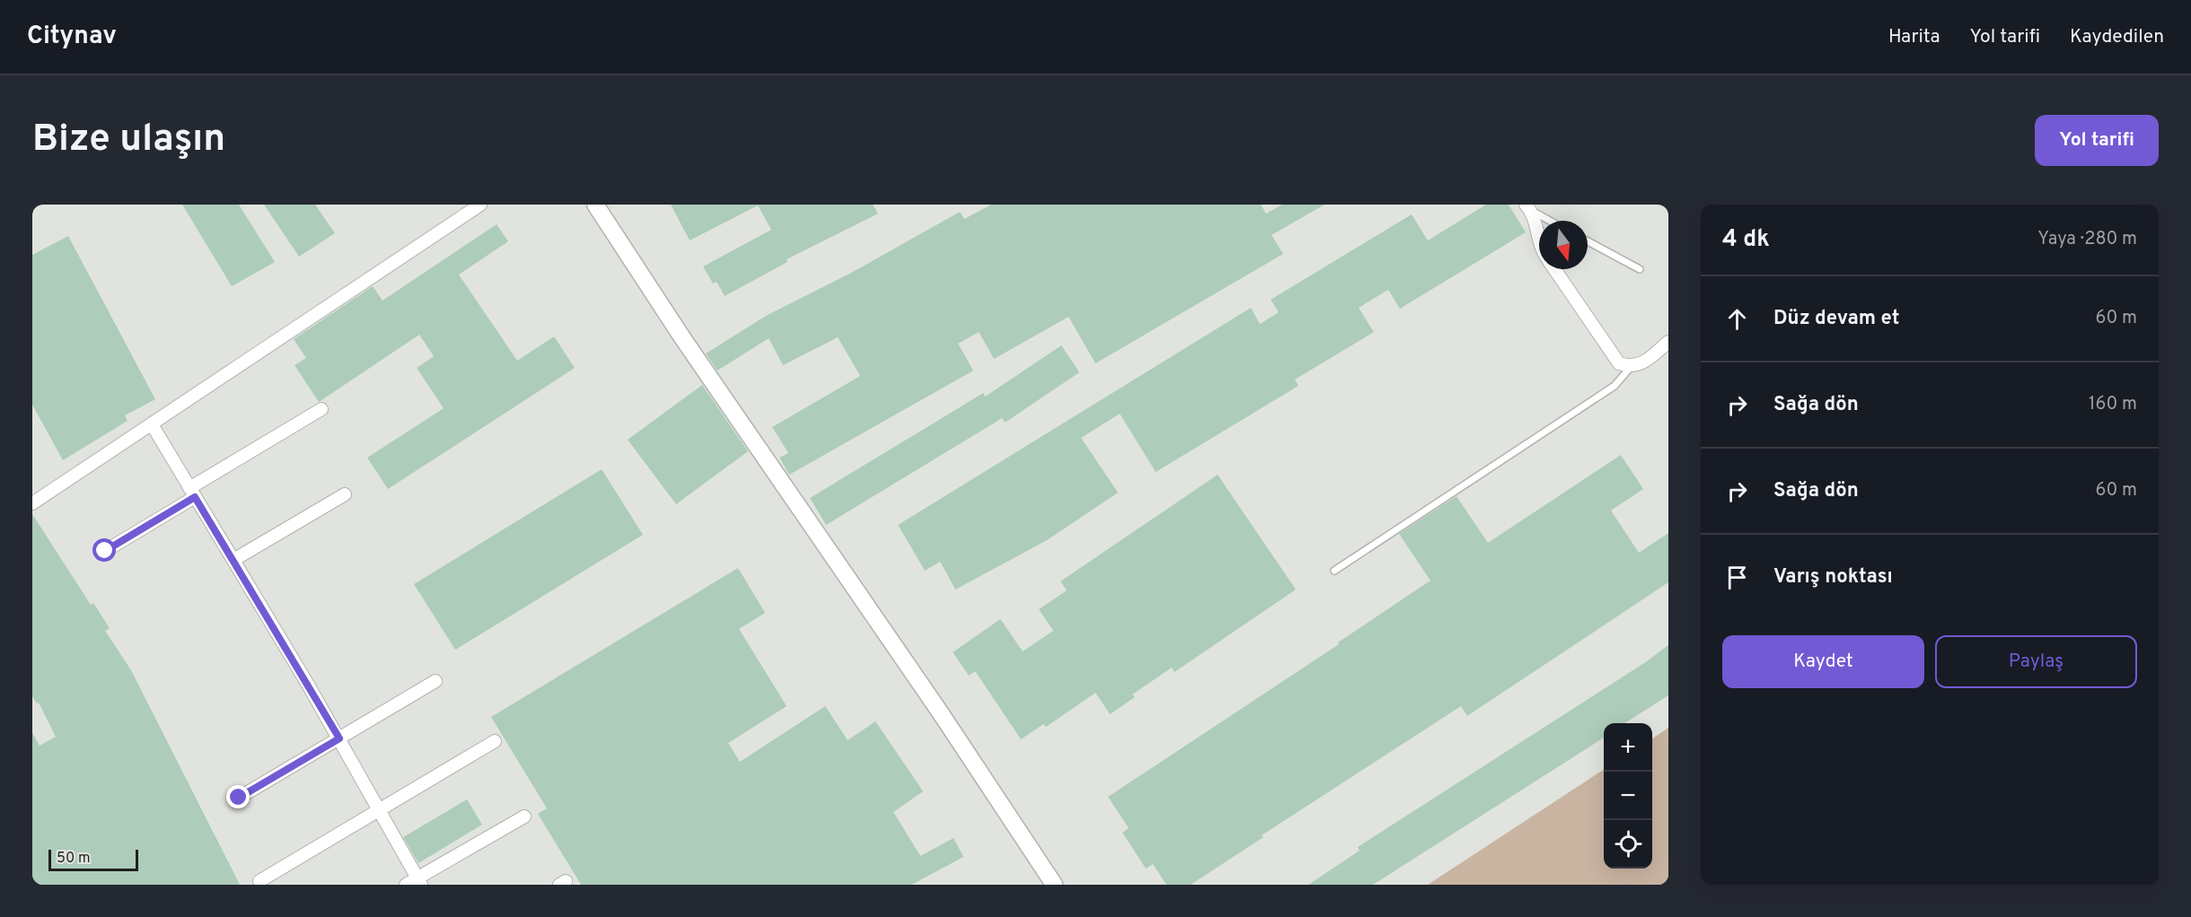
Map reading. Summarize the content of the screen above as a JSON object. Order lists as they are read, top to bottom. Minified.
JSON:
{"scale_bar":"50 m","north":"bottom","page":{"header":"Citynav","nav":["Harita","Yol tarifi","Kaydedilen"],"buttons":["Yol tarifi",["Kaydet","Paylaş"]],"title":"Bize ulaşın","heading":["4 dk","Yaya · 280 m"],"list":[["Düz devam et","60 m"],["Sağa dön","160 m"],["Sağa dön","60 m"],"Varış noktası"],"map_buttons":["+","−"],"scale":"50 m"}}
